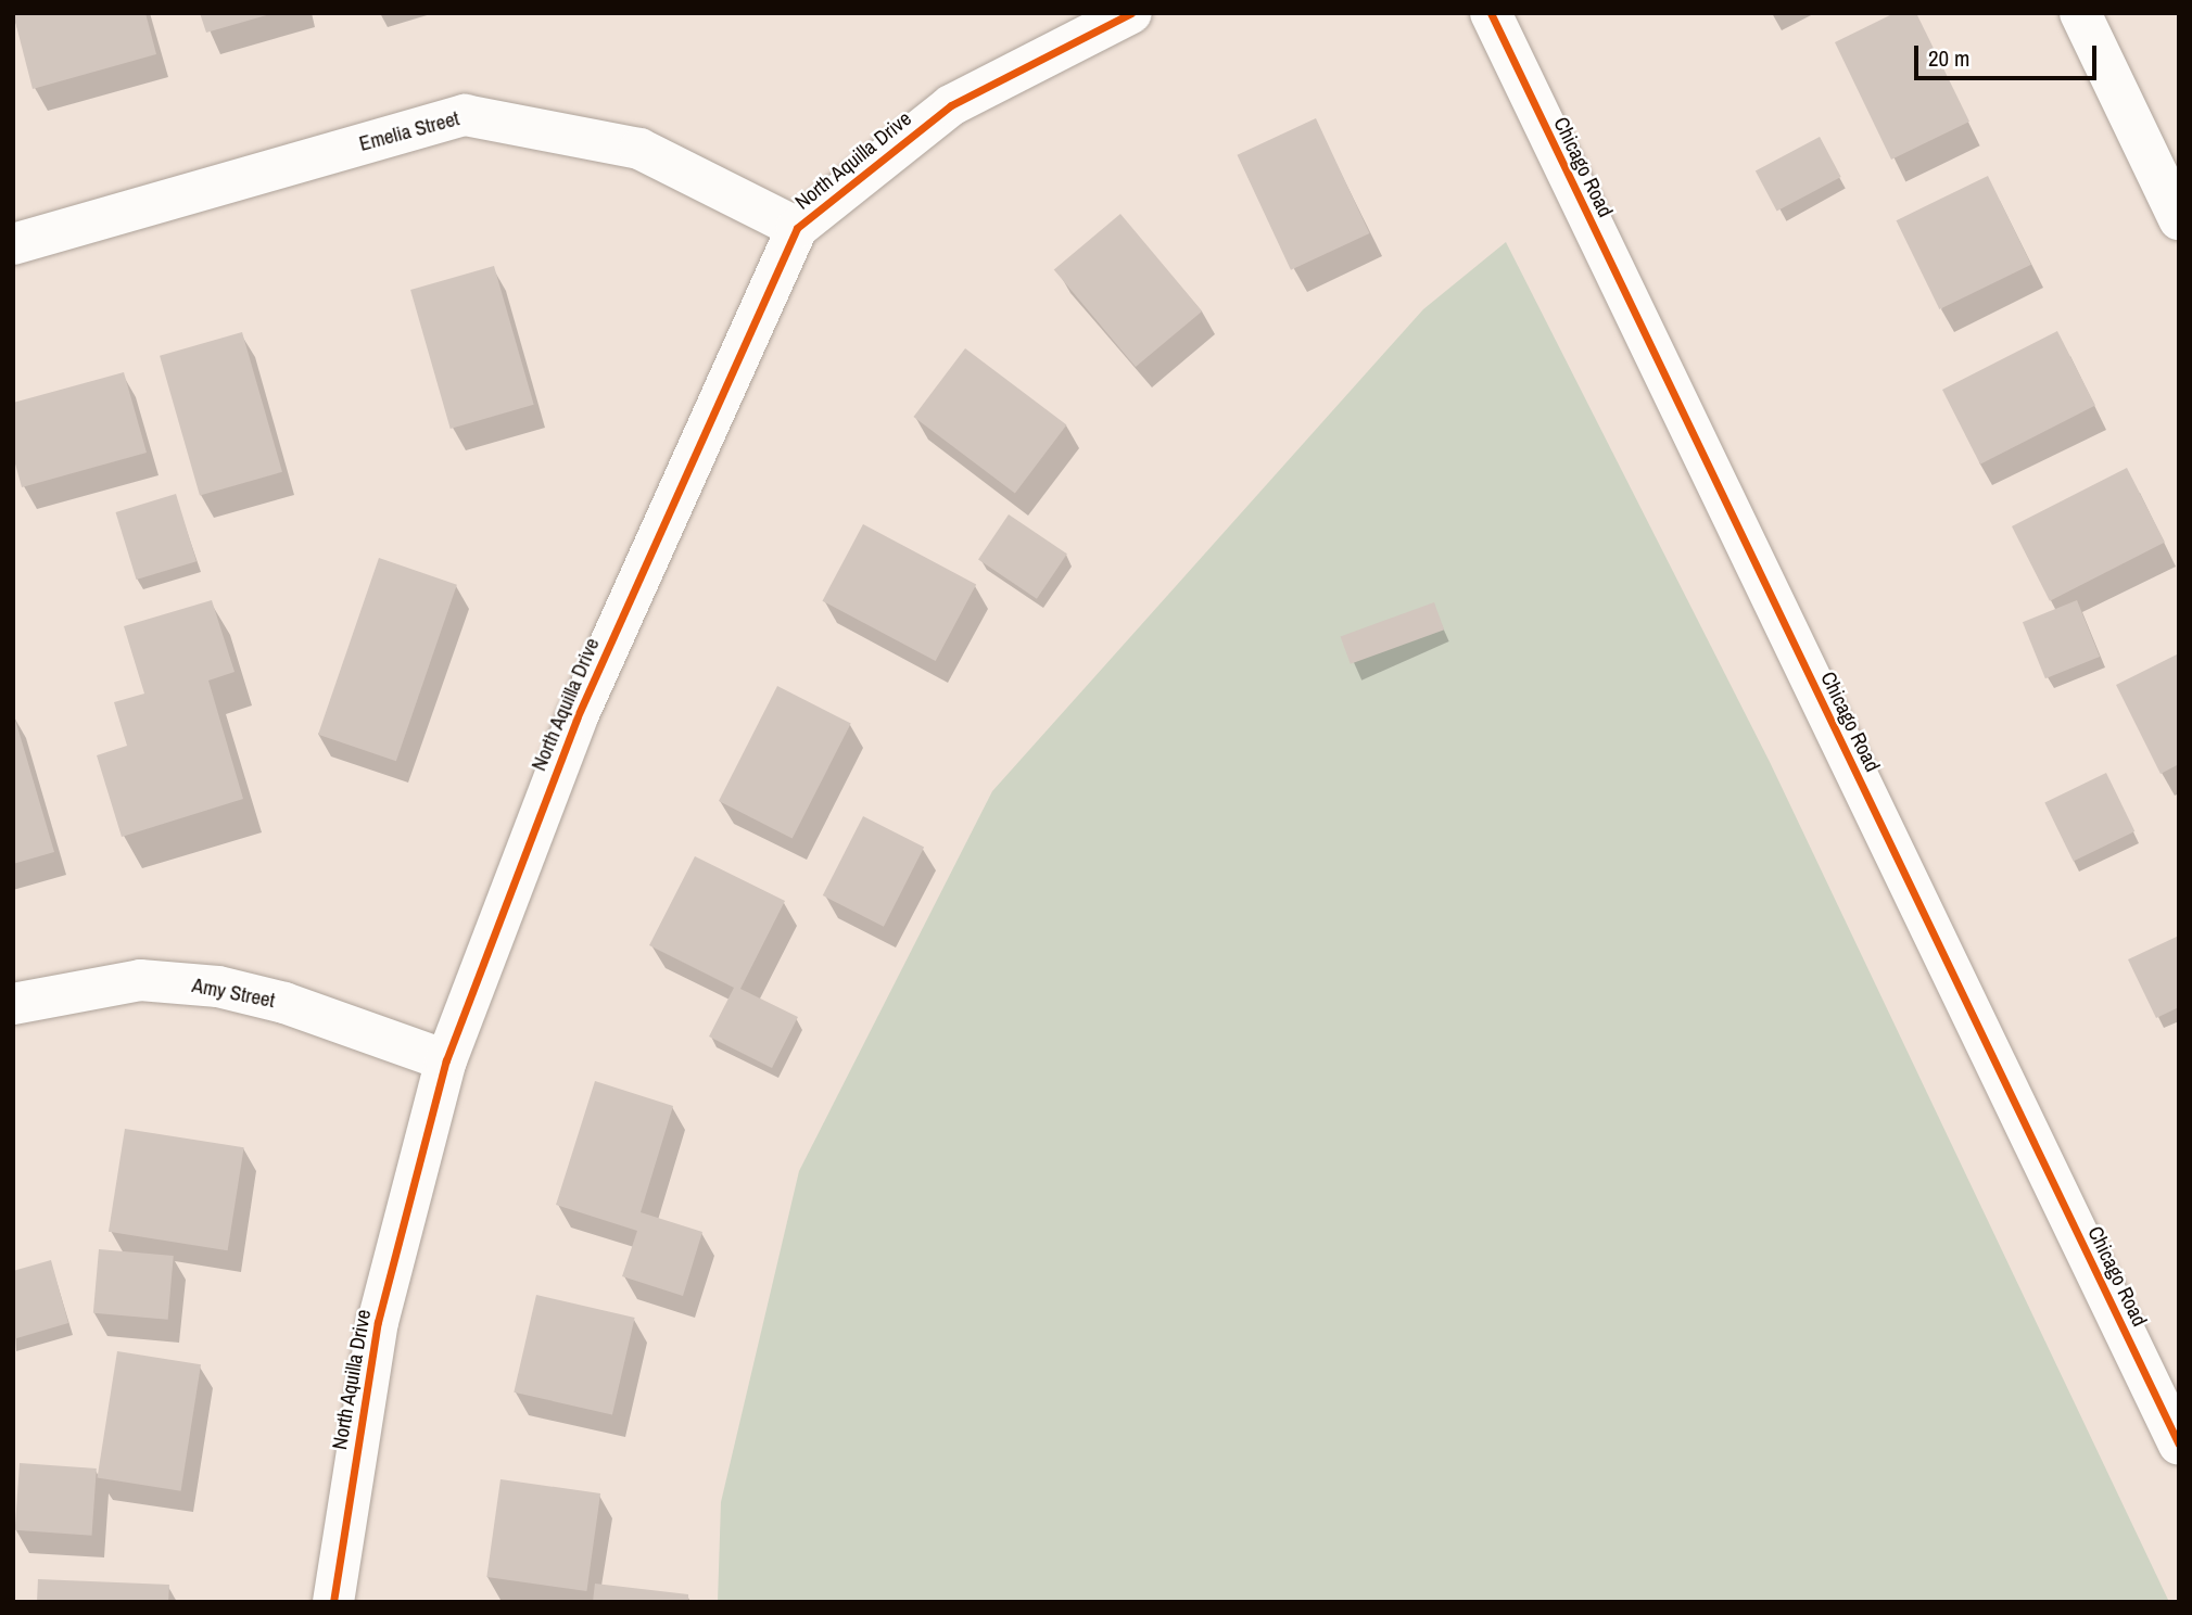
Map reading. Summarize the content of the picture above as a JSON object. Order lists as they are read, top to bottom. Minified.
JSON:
{"streets":{"street":["Emelia Street","North Aquilla Drive","Chicago Road","Amy Street"]},"crossings":[["Emelia Street","North Aquilla Drive"],["North Aquilla Drive","Amy Street"]],"scale_bar":"20 m"}
